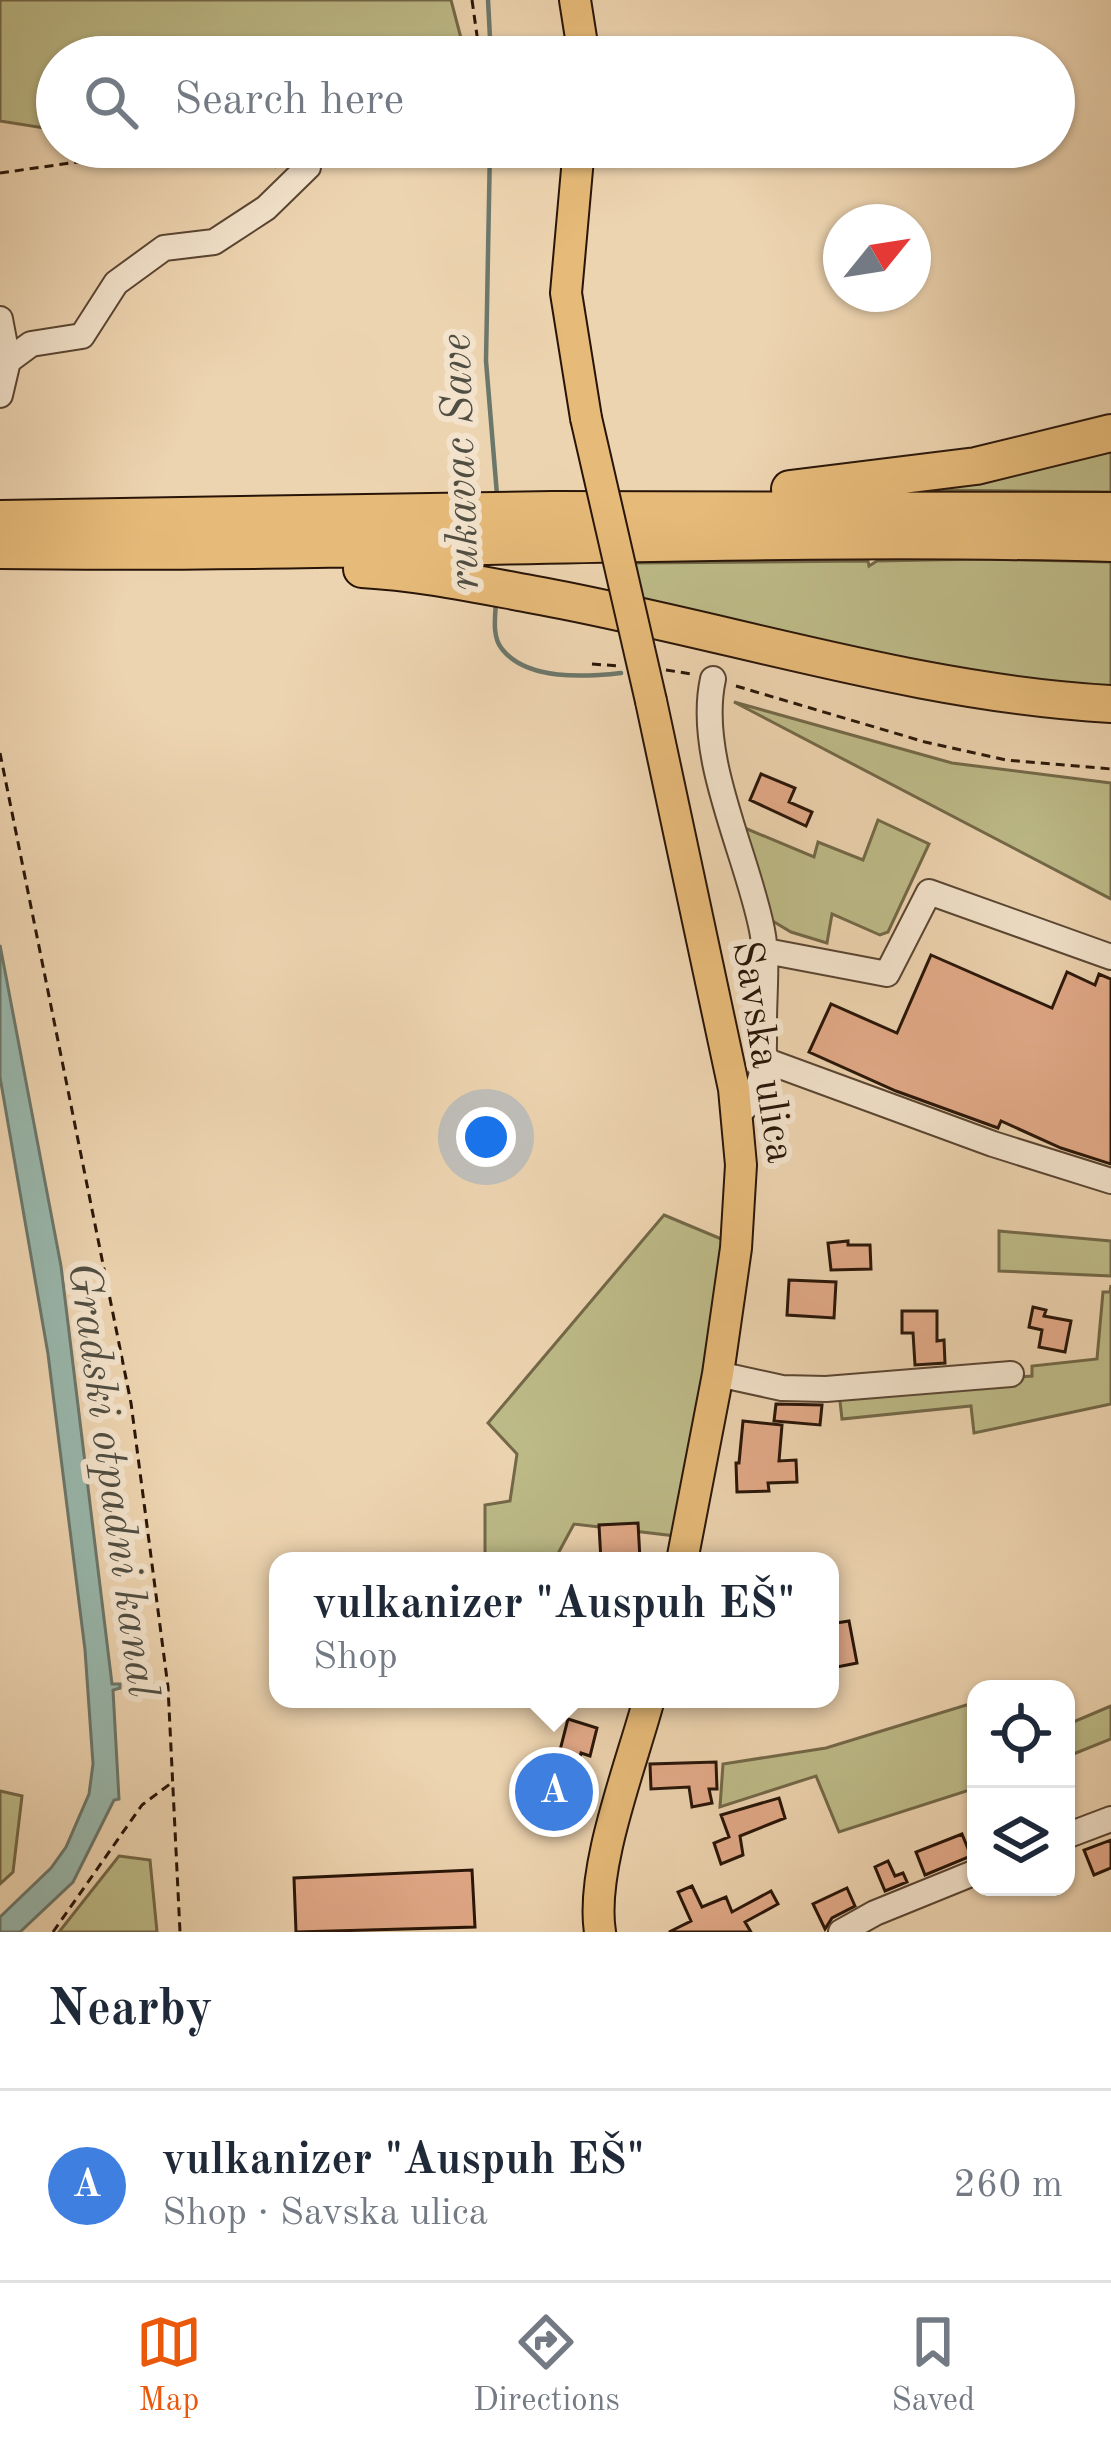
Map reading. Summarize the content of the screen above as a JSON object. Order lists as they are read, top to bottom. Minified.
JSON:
{"streets":{"main road":["Savska ulica"]},"water":["rukavac Save","Gradski otpadni kanal"],"north":"top right","page":{"search":"Search here","popup":["vulkanizer \"Auspuh EŠ\"","Shop"],"pins":"A","heading":"Nearby","list":[{"mark":"A","name":"vulkanizer \"Auspuh EŠ\"","note":"Shop · Savska ulica","value":"260 m"}],"nav":["Map","Directions","Saved"]}}
